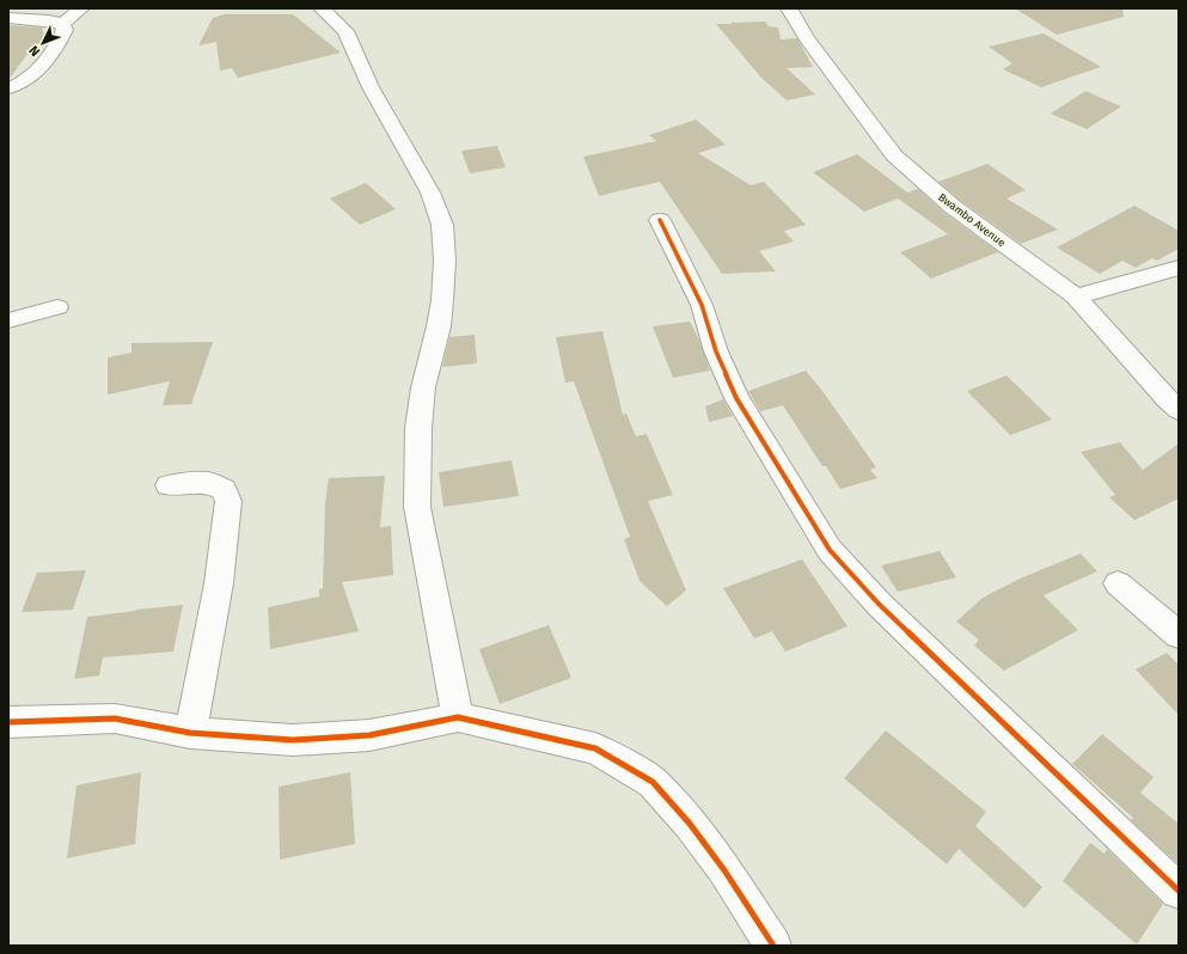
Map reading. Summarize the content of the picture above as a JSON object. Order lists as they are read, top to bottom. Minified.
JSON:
{"streets":{"street":["Bwambo Avenue"]},"north":"bottom left"}
